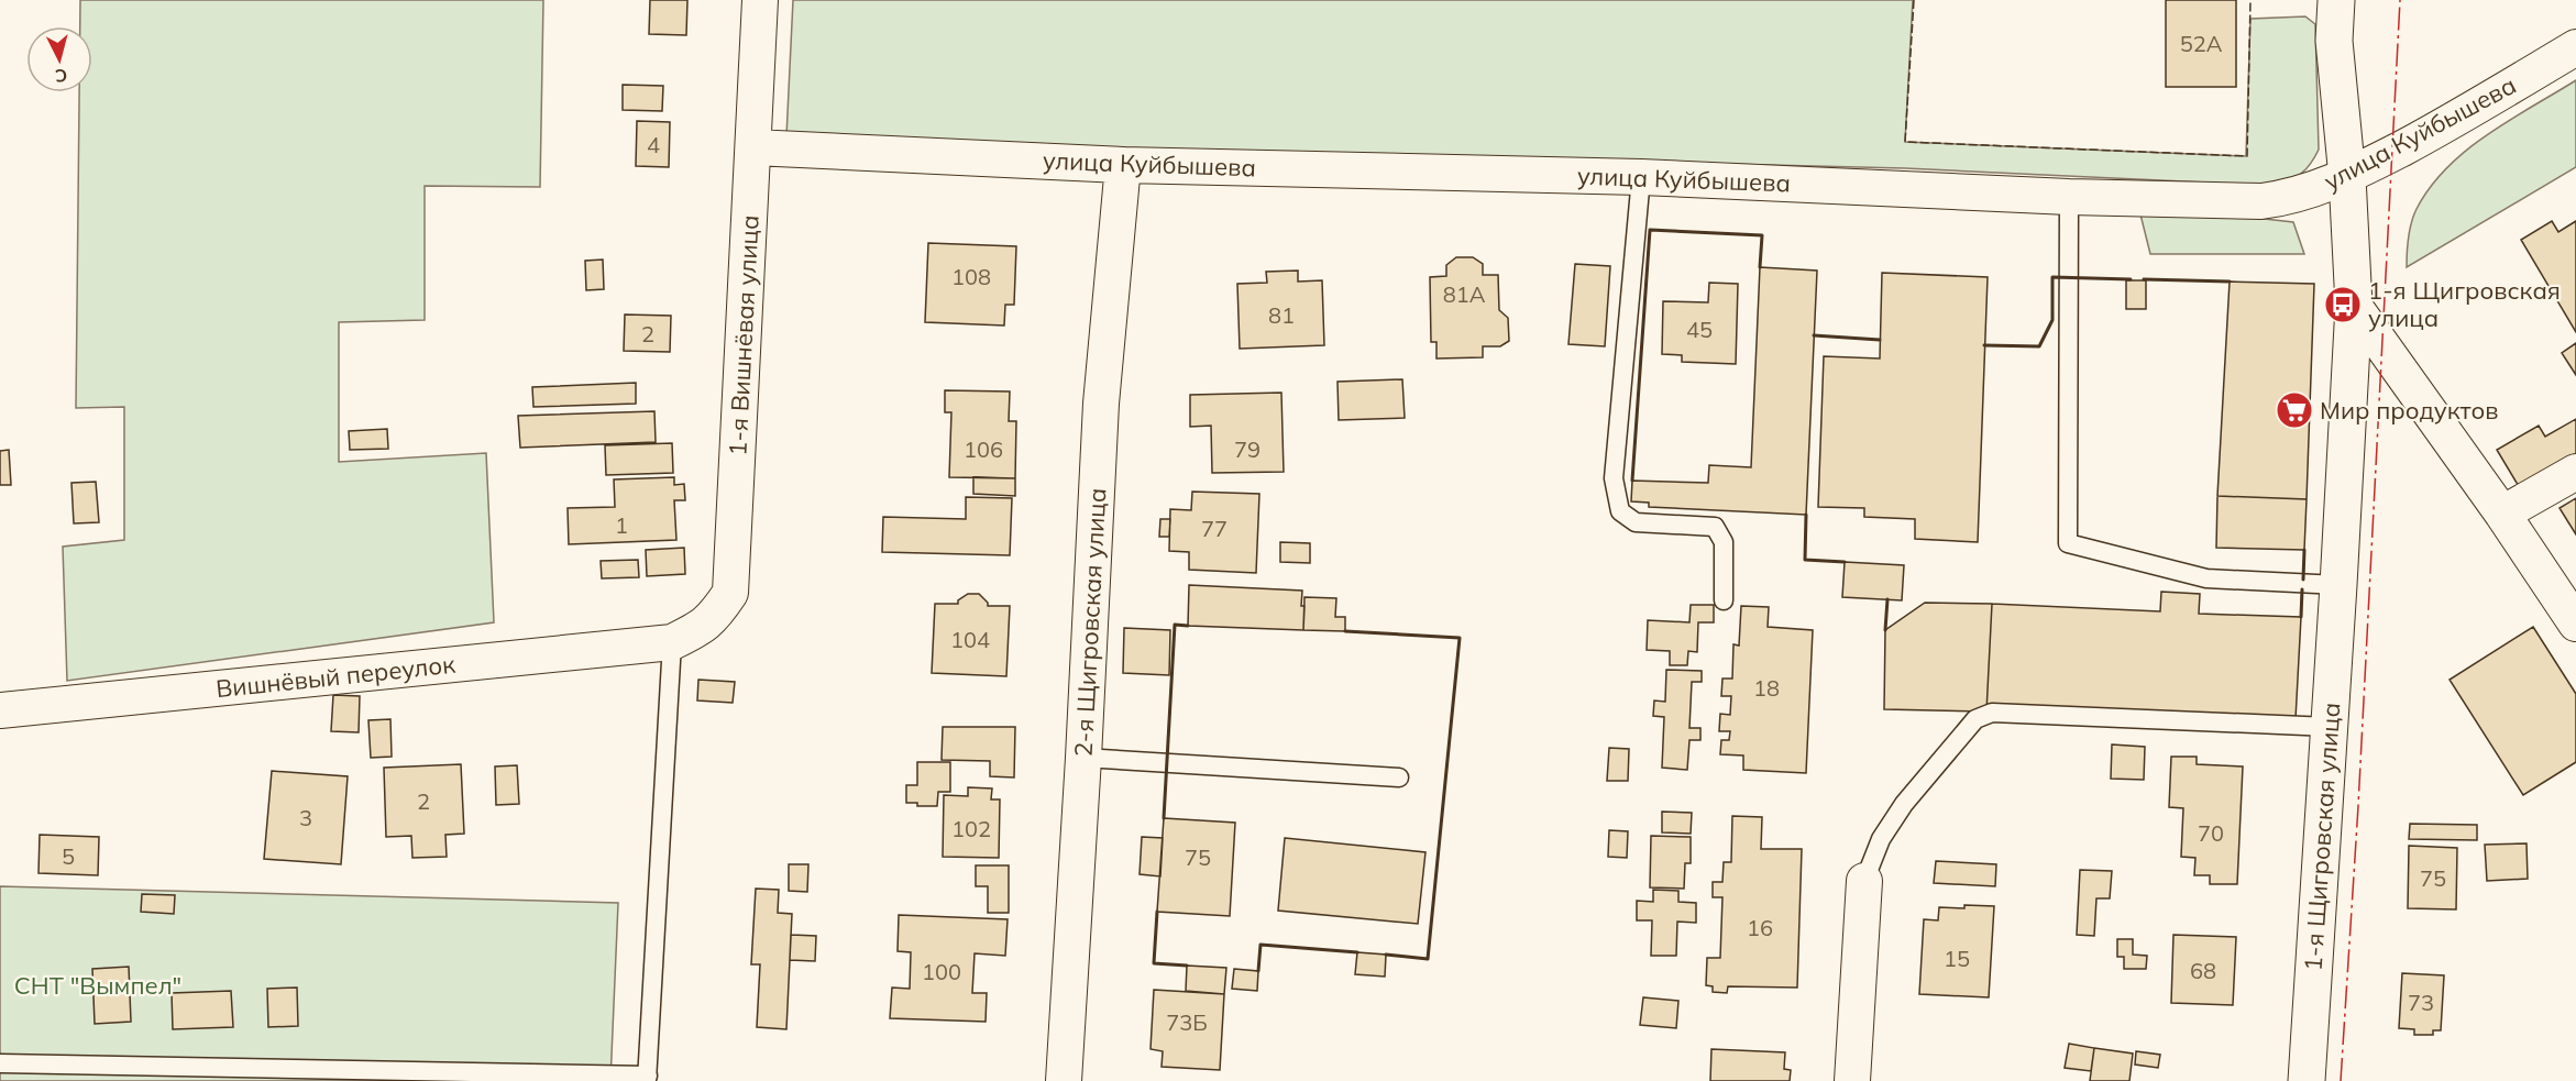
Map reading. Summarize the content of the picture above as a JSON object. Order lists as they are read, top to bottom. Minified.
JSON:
{"streets":{"street":["улица Куйбышева","1-я Вишнёвая улица","2-я Щигровская улица","Вишнёвый переулок","1-я Щигровская улица"]},"crossings":[["улица Куйбышева","1-я Вишнёвая улица"],["улица Куйбышева","2-я Щигровская улица"],["улица Куйбышева","1-я Щигровская улица"],["1-я Вишнёвая улица","Вишнёвый переулок"]],"parks":["СНТ \"Вымпел\""],"places":{"bus stop":["1-я Щигровская улица"],"supermarket":["Мир продуктов"]},"house_numbers":["52А","4","108","81А","81","45","2","106","79","1","77","104","18","2","3","102","70","5","75","75","16","15","68","100","73","73Б"],"north":"bottom"}
